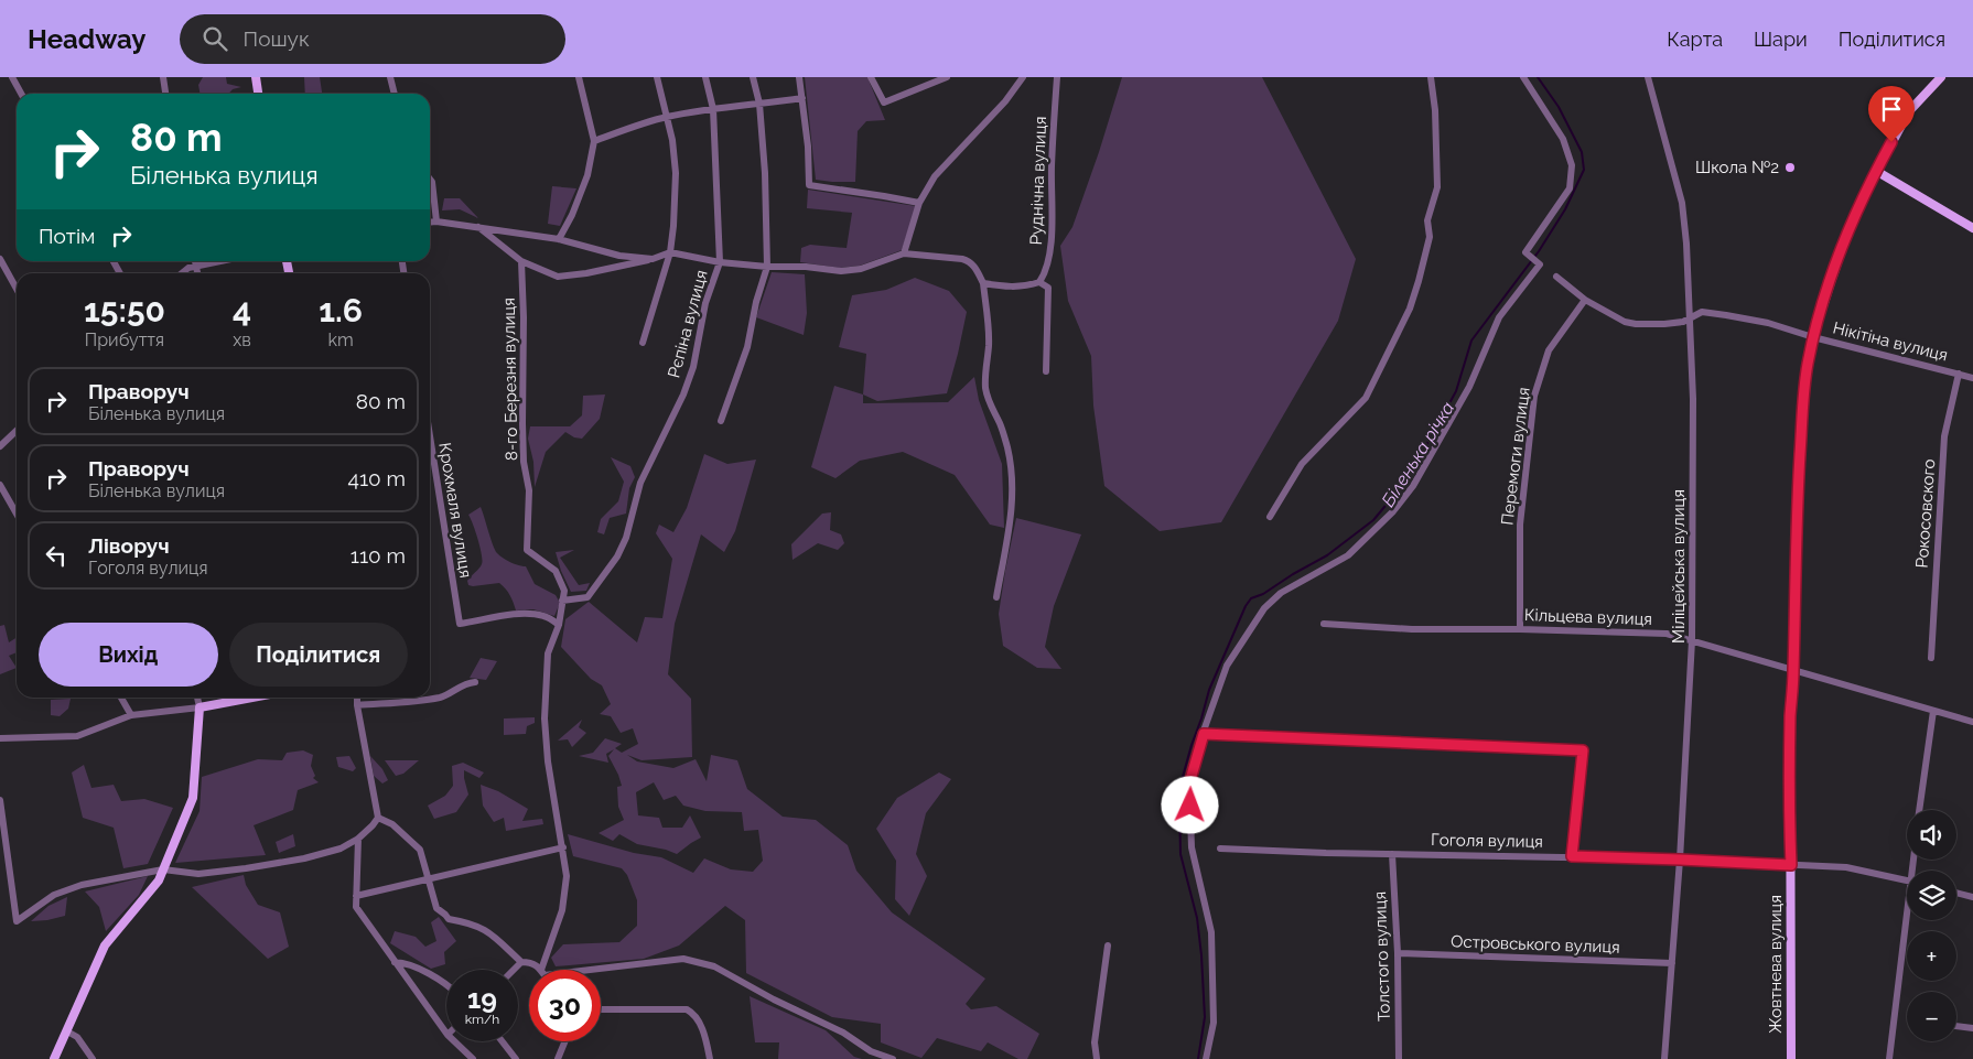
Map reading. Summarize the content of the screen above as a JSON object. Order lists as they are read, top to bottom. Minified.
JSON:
{"streets":{"main road":["Жовтнева вулиця"],"street":["Руднічна вулиця","Рєпіна вулиця","Нікітіна вулиця","8-го Березня вулиця","Перемоги вулиця","Крохмаля вулиця","Рокосовского","Міліцейська вулиця","Кільцева вулиця","Гоголя вулиця","Островського вулиця","Толстого вулиця"]},"crossings":[["Рєпіна вулиця","8-го Березня вулиця"],["Нікітіна вулиця","Перемоги вулиця"],["Нікітіна вулиця","Рокосовского"],["Нікітіна вулиця","Міліцейська вулиця"],["Нікітіна вулиця","Жовтнева вулиця"],["Перемоги вулиця","Кільцева вулиця"],["Міліцейська вулиця","Кільцева вулиця"],["Міліцейська вулиця","Гоголя вулиця"],["Міліцейська вулиця","Островського вулиця"],["Кільцева вулиця","Жовтнева вулиця"],["Гоголя вулиця","Толстого вулиця"],["Гоголя вулиця","Жовтнева вулиця"],["Островського вулиця","Толстого вулиця"]],"water":["Біленька річка"],"places":["Школа №2"],"page":{"header":"Headway","search":"Пошук","nav":["Карта","Шари","Поділитися"],"turn":["80 m","Біленька вулиця"],"then":"Потім","eta":["15:50","Прибуття","4","хв","1.6","km"],"list":[{"name":"Праворуч","note":"Біленька вулиця","value":"80 m"},{"name":"Праворуч","note":"Біленька вулиця","value":"410 m"},{"name":"Ліворуч","note":"Гоголя вулиця","value":"110 m"}],"buttons":["Вихід","Поділитися"],"map_buttons":["+","−"],"speed":"19 km/h","limit":"30"}}
